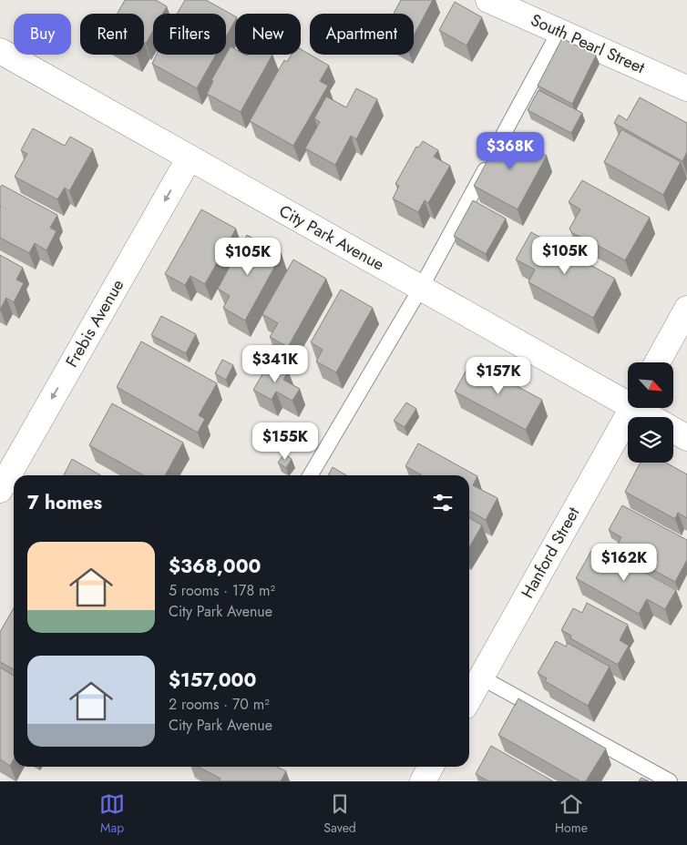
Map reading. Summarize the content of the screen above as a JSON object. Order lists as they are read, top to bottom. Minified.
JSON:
{"streets":{"street":["South Pearl Street","City Park Avenue","Frebis Avenue","Hanford Street"]},"crossings":[["City Park Avenue","Frebis Avenue"]],"one_way":["Frebis Avenue"],"north":"bottom right","page":{"chip":["Buy","Rent","Filters","New","Apartment"],"price":["$368K","$105K","$105K","$341K","$157K","$155K","$162K"],"heading":"7 homes","list":[{"name":"$368,000","note":"5 rooms · 178 m² · City Park Avenue"},{"name":"$157,000","note":"2 rooms · 70 m² · City Park Avenue"}],"tabs":["Map","Saved","Home"]}}
